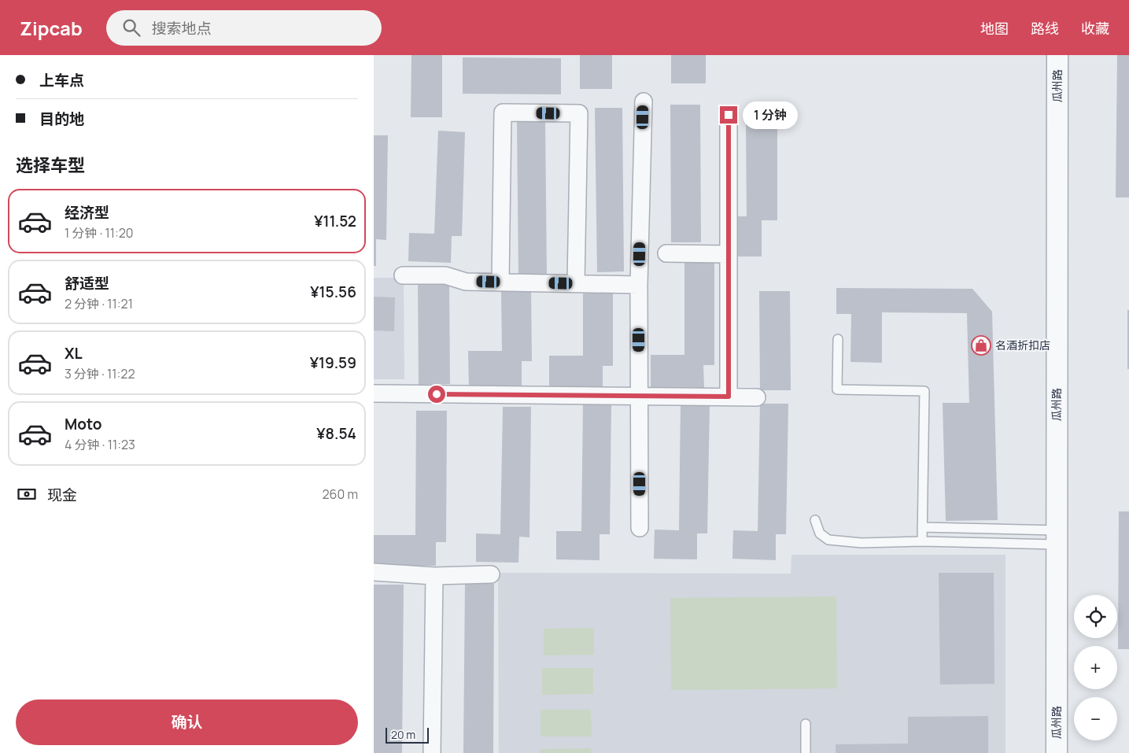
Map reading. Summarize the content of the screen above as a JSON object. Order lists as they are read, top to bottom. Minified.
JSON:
{"streets":{"street":["瓜州路"]},"places":{"shop":["名酒折扣店"]},"scale_bar":"20 m","page":{"header":"Zipcab","search":"搜索地点","nav":["地图","路线","收藏"],"banner":["上车点","目的地"],"bubble":"1 分钟","heading":"选择车型","list":[{"name":"经济型","note":"1 分钟 · 11:20","value":"¥11.52"},{"name":"舒适型","note":"2 分钟 · 11:21","value":"¥15.56"},{"name":"XL","note":"3 分钟 · 11:22","value":"¥19.59"},{"name":"Moto","note":"4 分钟 · 11:23","value":"¥8.54"}],"pay":["现金","260 m"],"map_buttons":["+","−"],"buttons":"确认","scale":"20 m"}}
